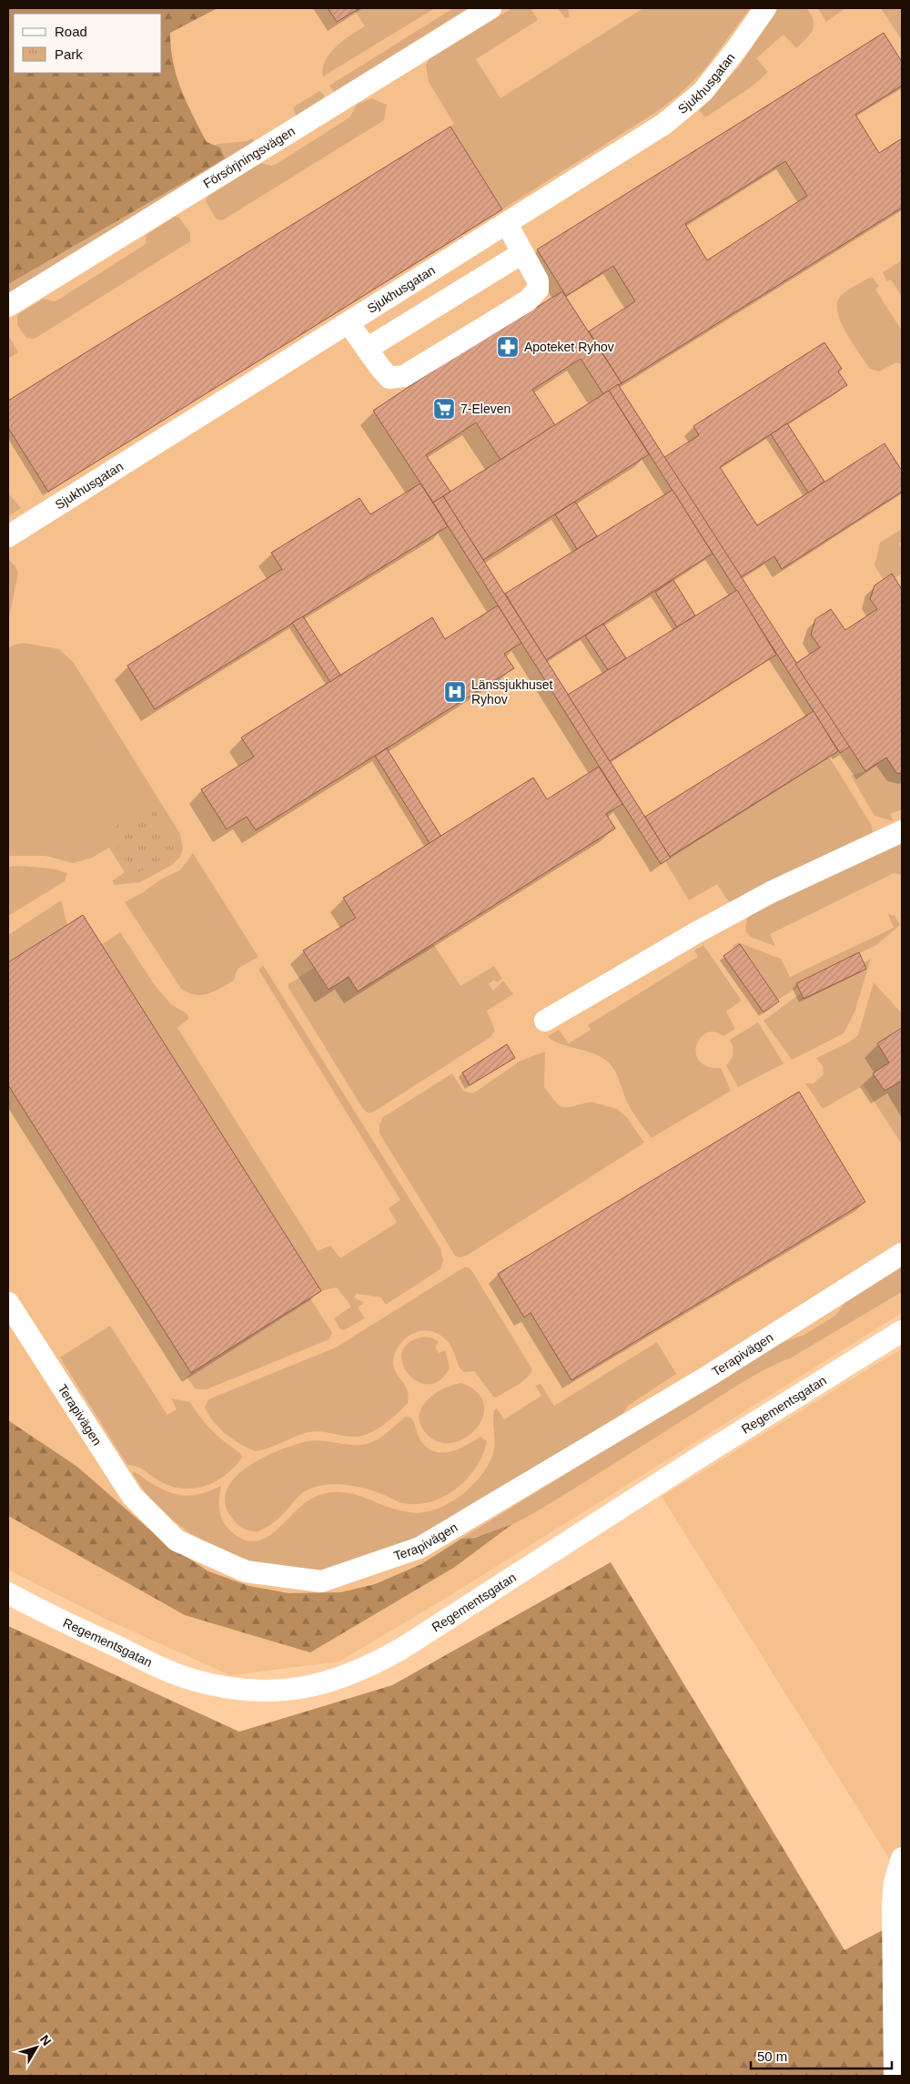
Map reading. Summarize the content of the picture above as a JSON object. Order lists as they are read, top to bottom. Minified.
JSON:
{"streets":{"street":["Sjukhusgatan","Försörjningsvägen","Terapivägen","Regementsgatan"]},"places":{"pharmacy":["Apoteket Ryhov"],"supermarket":["7-Eleven"],"hospital":["Länssjukhuset Ryhov"]},"legend":["Road","Park"],"scale_bar":"50 m","north":"top right"}
